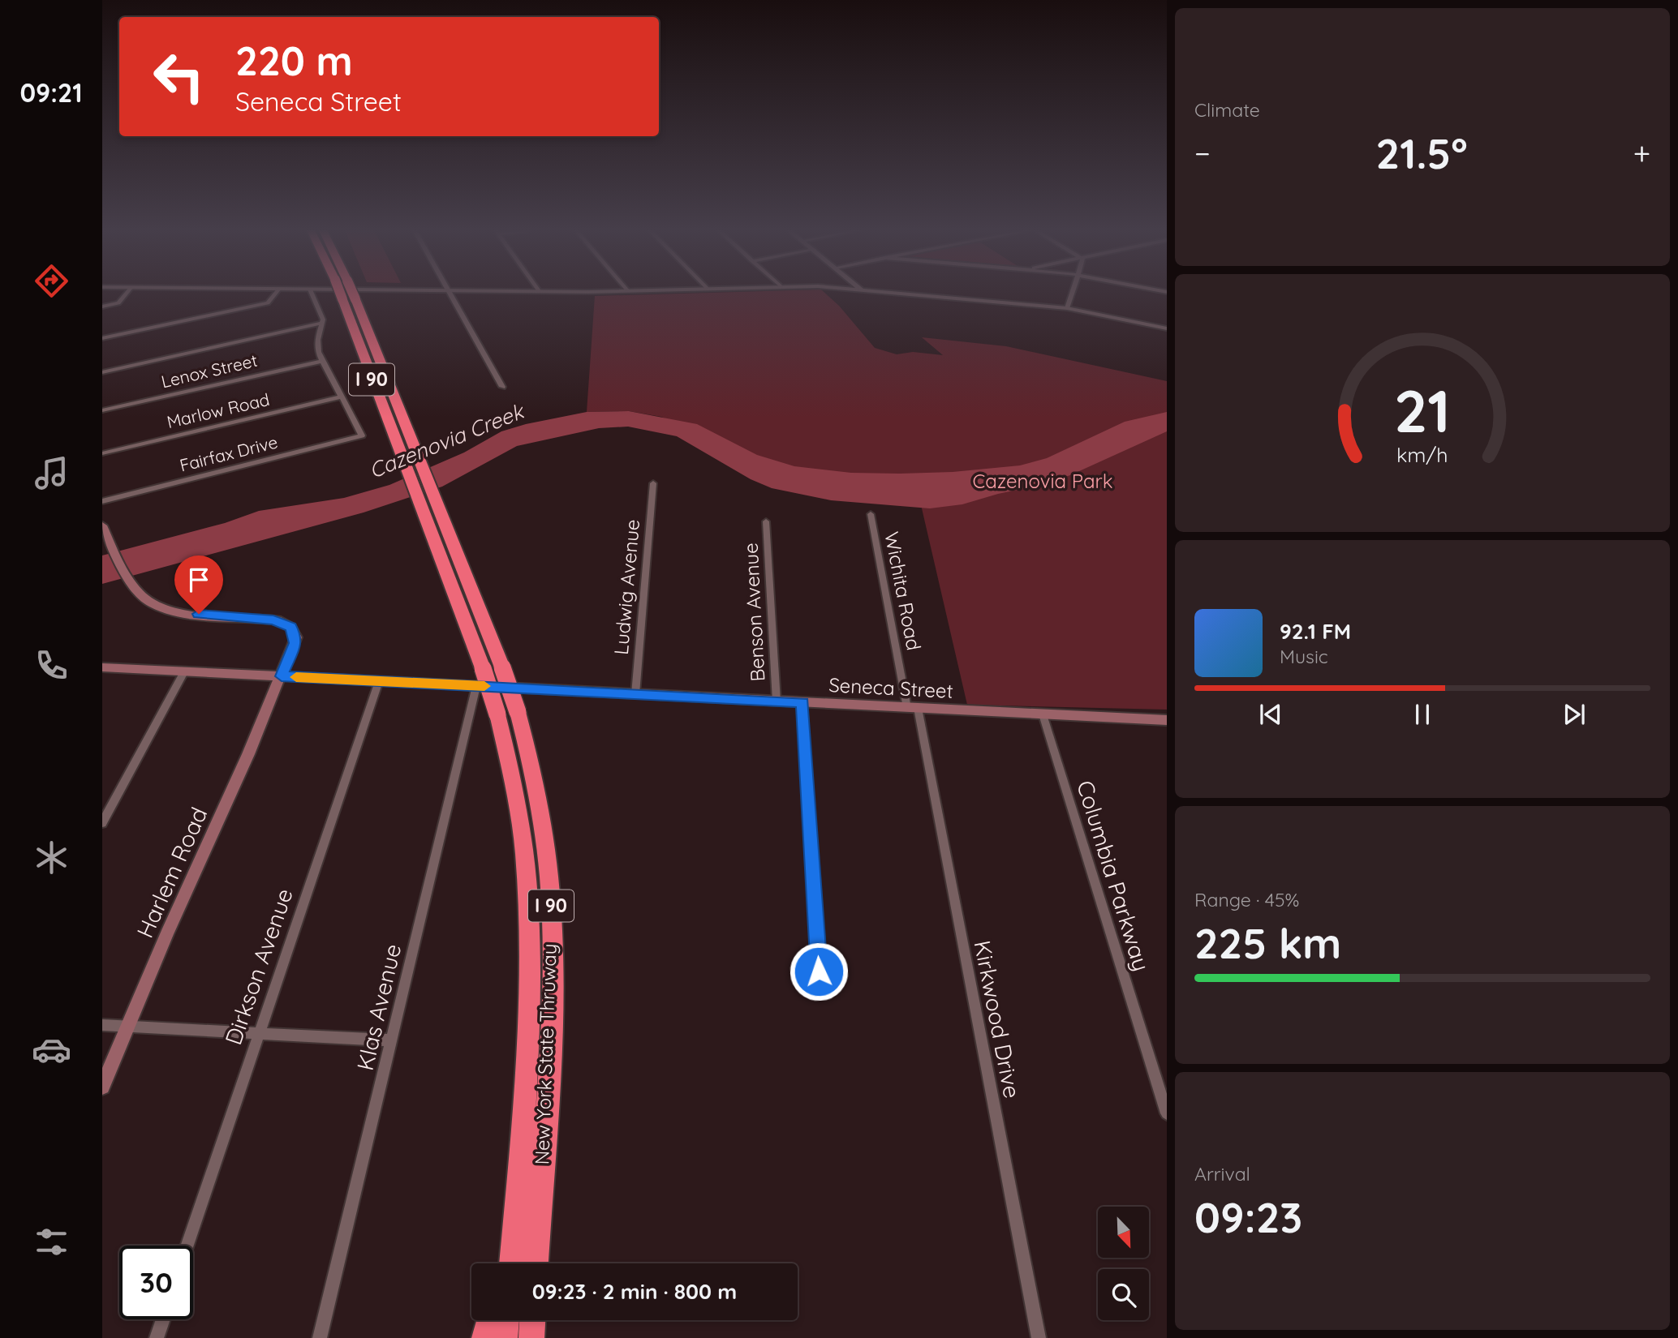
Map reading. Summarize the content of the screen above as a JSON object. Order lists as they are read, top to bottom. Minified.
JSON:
{"streets":{"highway":["I 90","New York State Thruway"],"main road":["Seneca Street","Harlem Road"],"street":["Lenox Street","Marlow Road","Fairfax Drive","Ludwig Avenue","Wichita Road","Benson Avenue","Columbia Parkway","Dirkson Avenue","Klas Avenue","Kirkwood Drive"]},"crossings":[["Marlow Road","Fairfax Drive"],["Ludwig Avenue","Seneca Street"],["Wichita Road","Seneca Street"],["Wichita Road","Kirkwood Drive"],["Benson Avenue","Seneca Street"],["Seneca Street","Harlem Road"],["Seneca Street","Columbia Parkway"],["Seneca Street","Dirkson Avenue"],["Seneca Street","Klas Avenue"],["Seneca Street","Kirkwood Drive"]],"water":["Cazenovia Creek"],"parks":["Cazenovia Park"],"north":"bottom right","page":{"tabs":"09:21","tile":["Climate",["Range · 45%","225 km"],["Arrival","09:23"]],"turn":["220 m","Seneca Street"],"heat":["−","21.5°","+"],"song":["92.1 FM","Music"],"limit":"30","trip":"09:23 · 2 min · 800 m","gauge":["21","km/h"]}}
